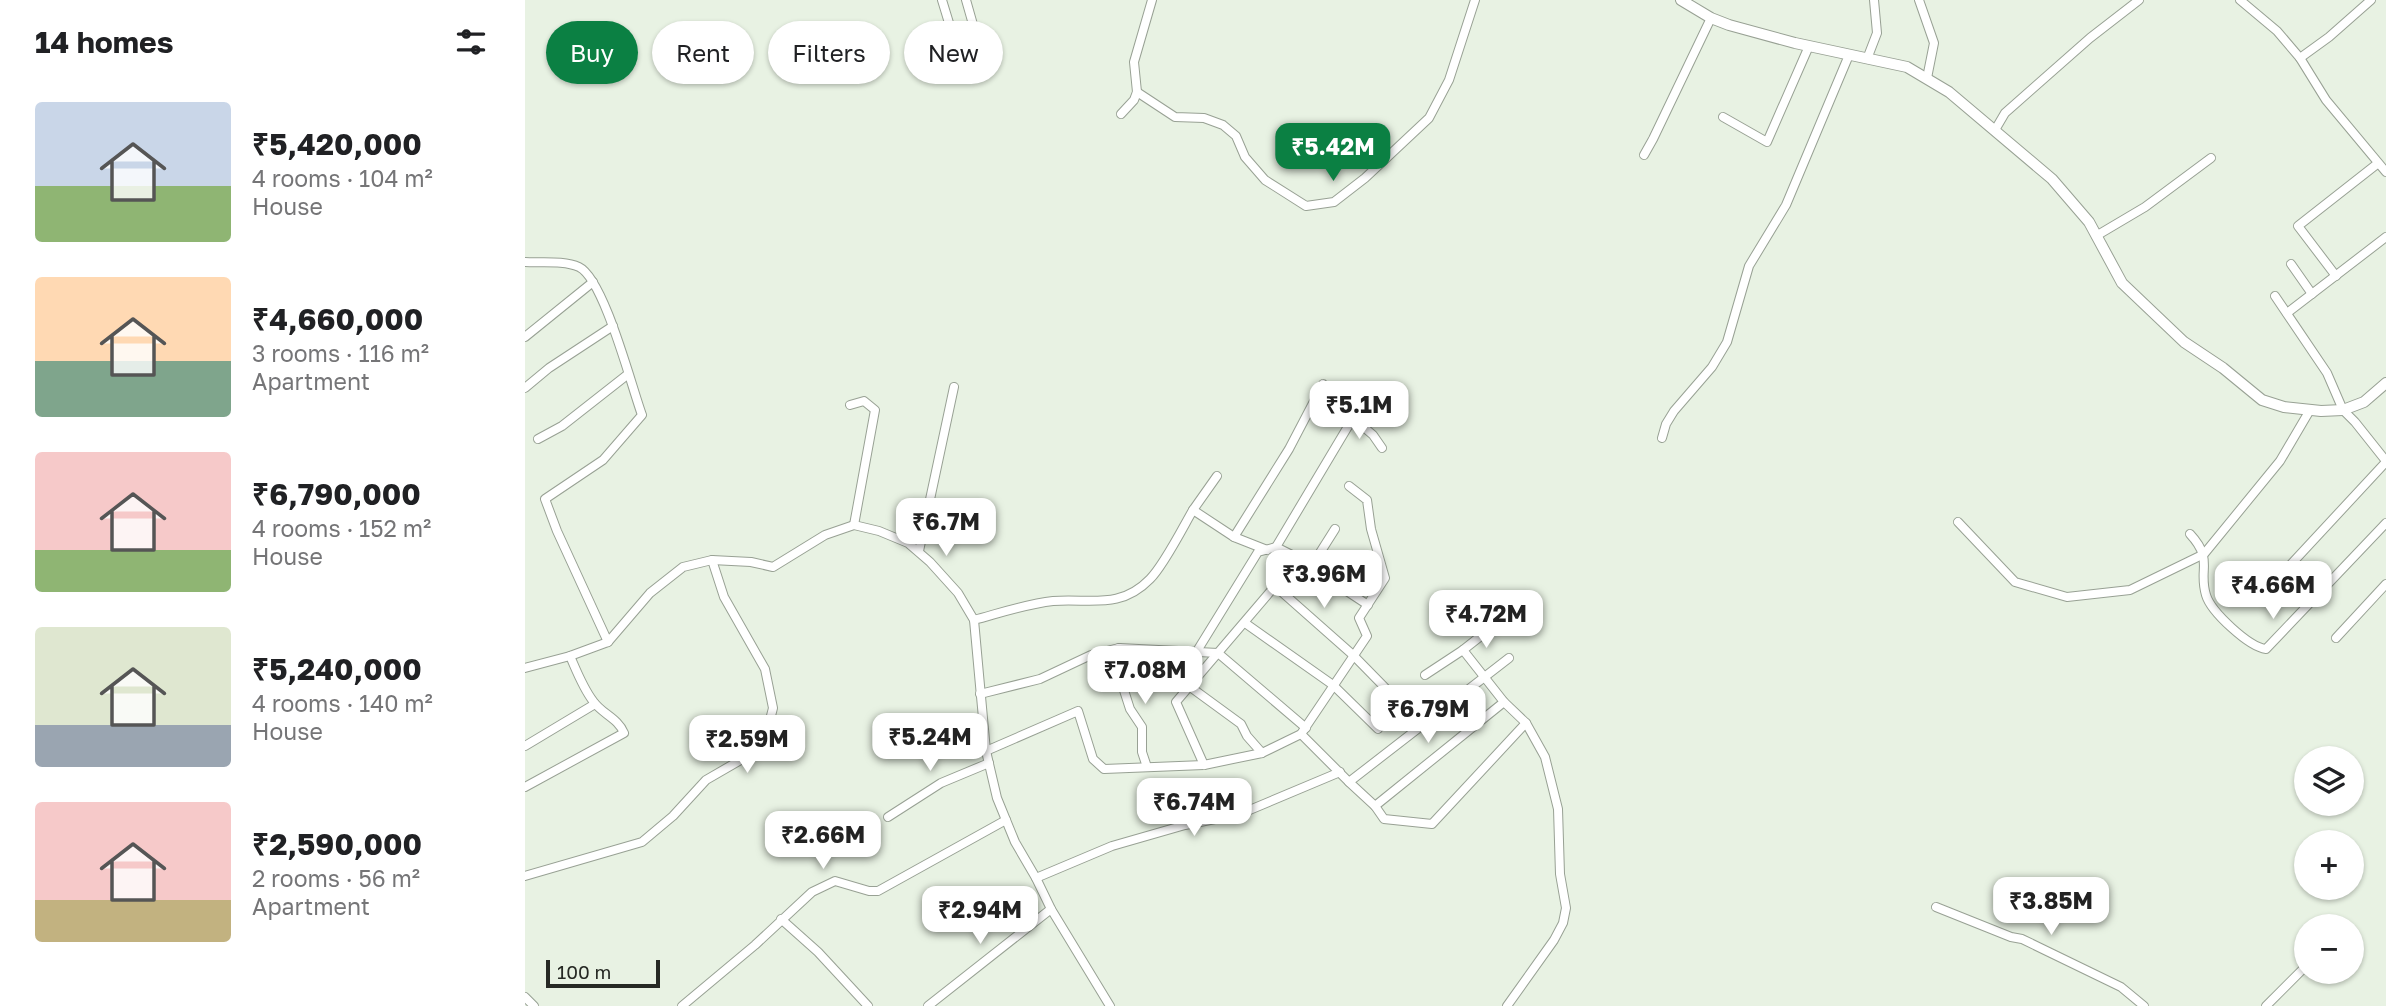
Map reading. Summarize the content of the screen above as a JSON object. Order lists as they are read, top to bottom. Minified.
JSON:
{"scale_bar":"100 m","page":{"heading":"14 homes","chip":["Buy","Rent","Filters","New"],"list":[{"name":"₹5,420,000","note":"4 rooms · 104 m² · House"},{"name":"₹4,660,000","note":"3 rooms · 116 m² · Apartment"},{"name":"₹6,790,000","note":"4 rooms · 152 m² · House"},{"name":"₹5,240,000","note":"4 rooms · 140 m² · House"},{"name":"₹2,590,000","note":"2 rooms · 56 m² · Apartment"}],"price":["₹5.42M","₹5.1M","₹6.7M","₹3.96M","₹4.66M","₹4.72M","₹7.08M","₹6.79M","₹5.24M","₹2.59M","₹6.74M","₹2.66M","₹3.85M","₹2.94M"],"map_buttons":["+","−"],"scale":"100 m"}}
